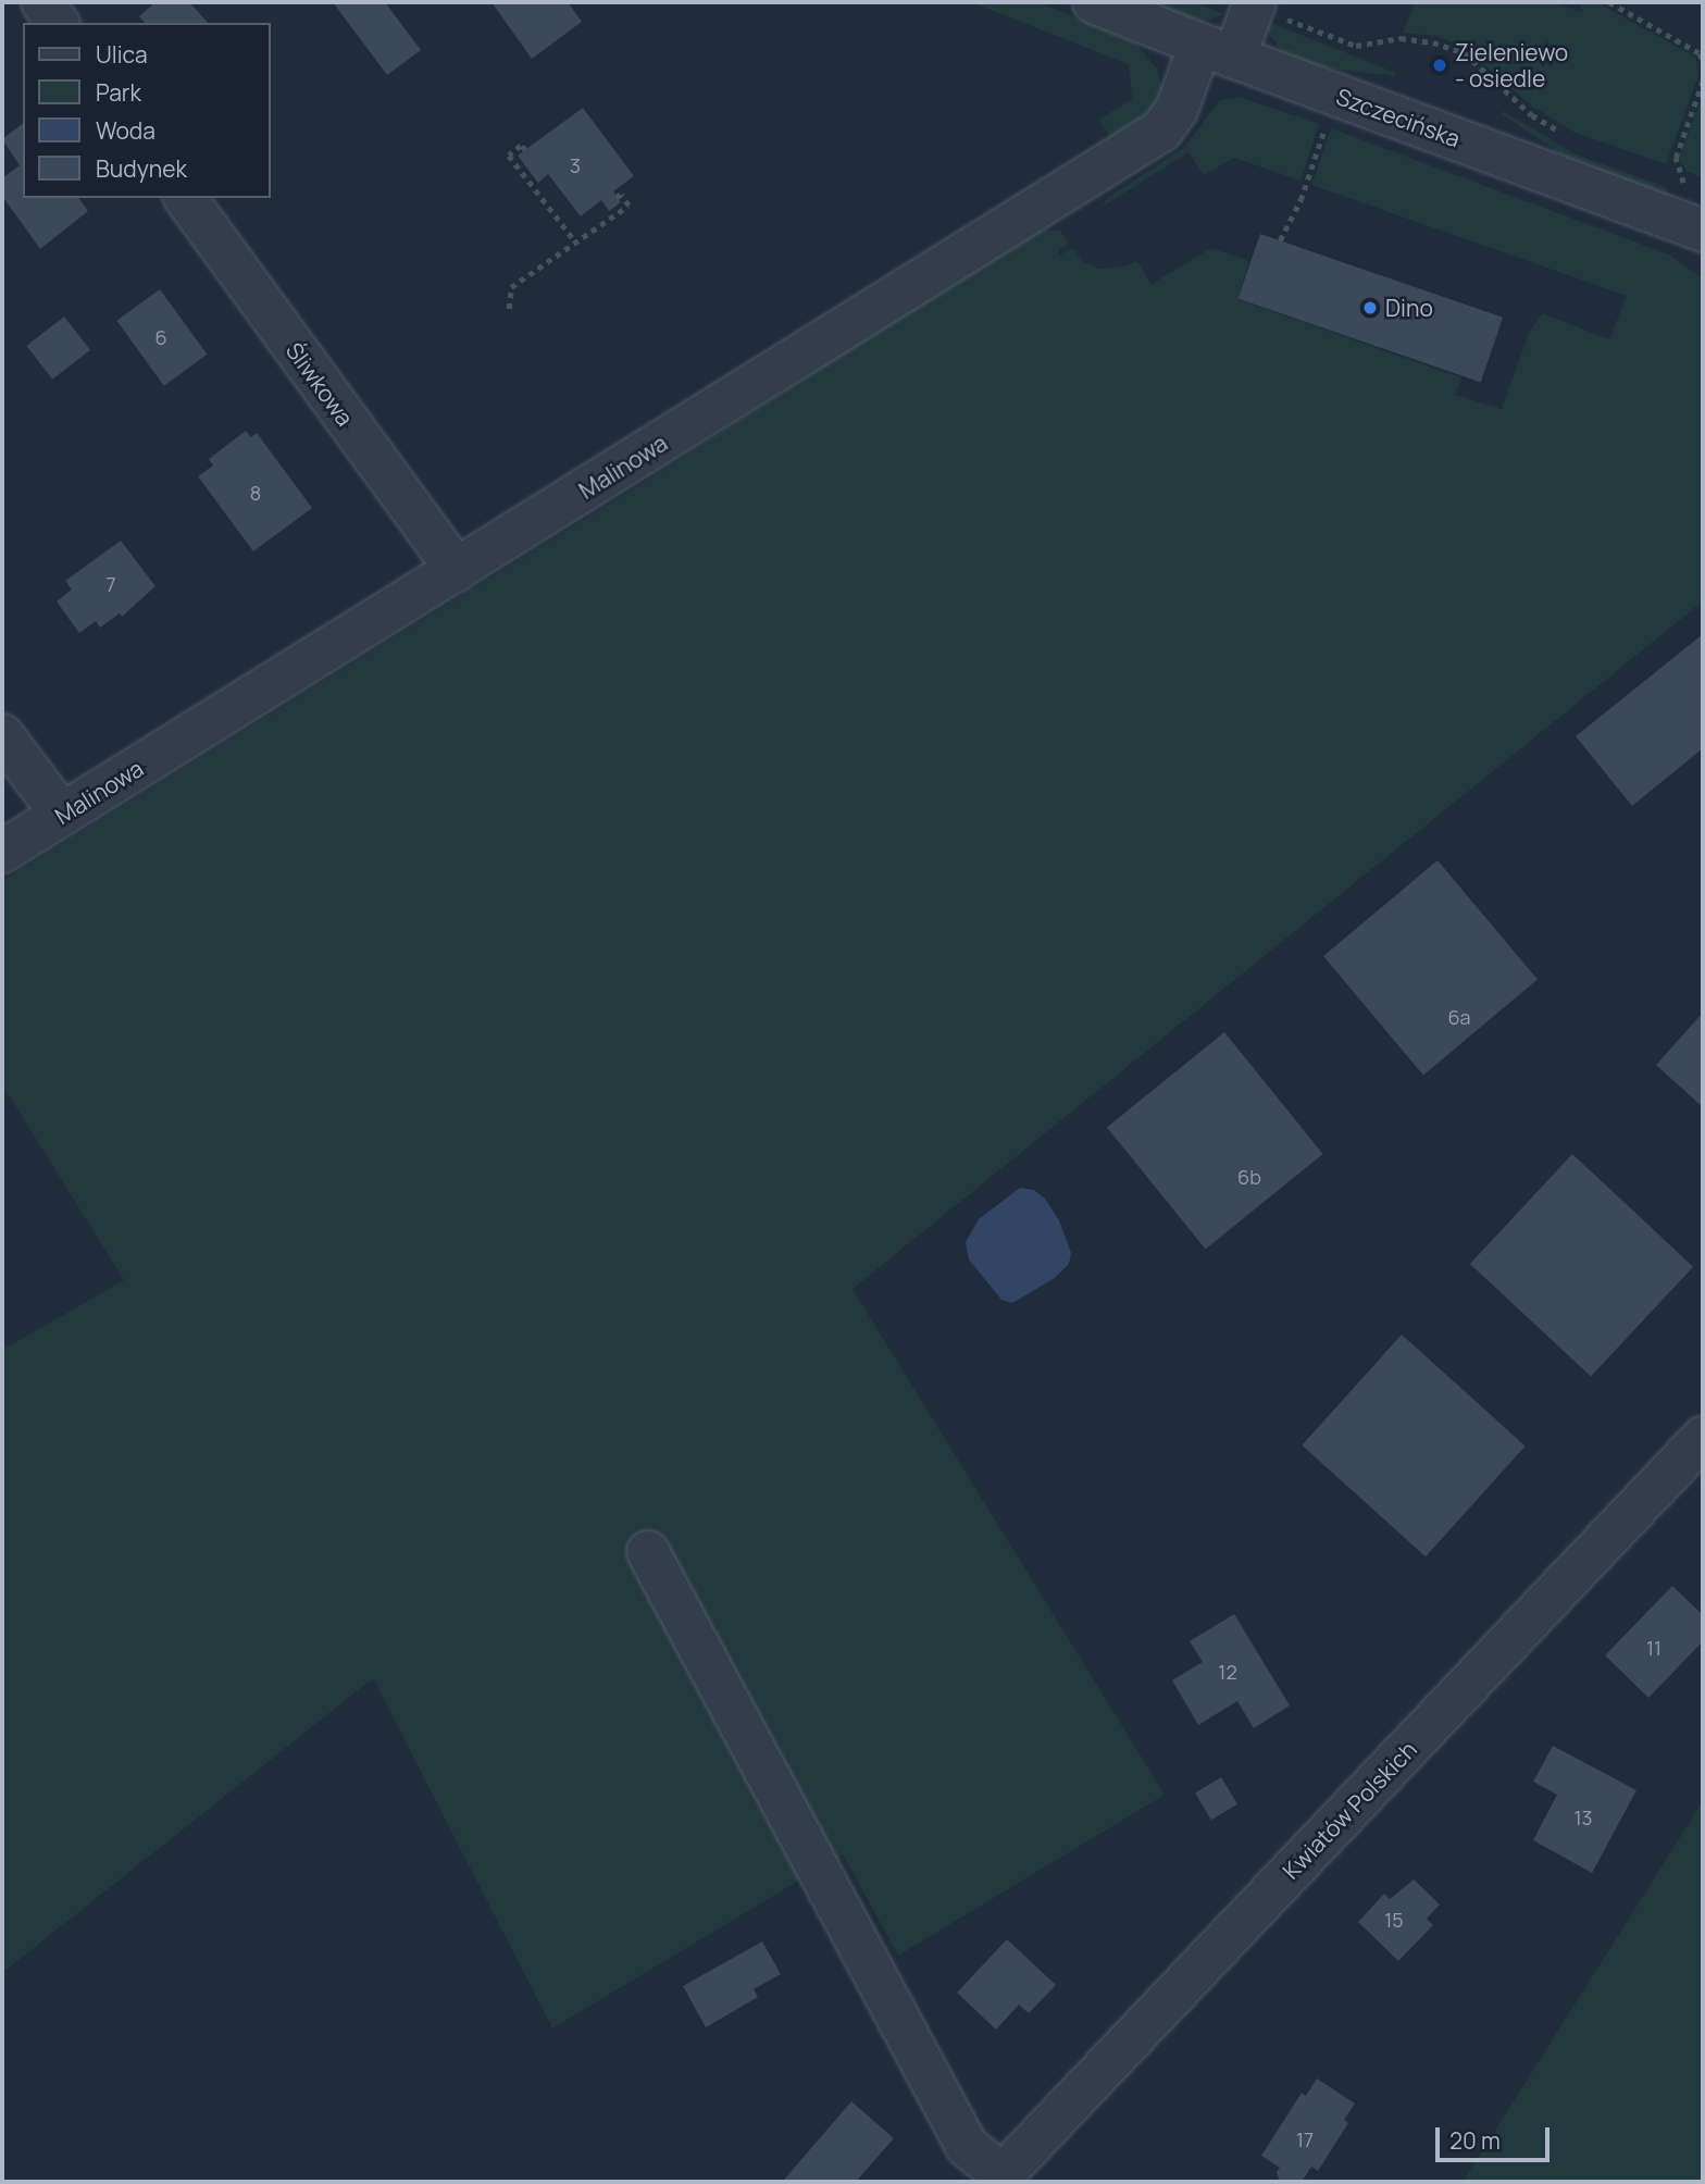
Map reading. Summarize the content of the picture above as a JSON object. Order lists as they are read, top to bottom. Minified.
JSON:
{"streets":{"street":["Szczecińska","Śliwkowa","Malinowa","Kwiatów Polskich"]},"crossings":[["Szczecińska","Malinowa"],["Śliwkowa","Malinowa"]],"places":["Zieleniewo - osiedle","Dino"],"house_numbers":["3","6","8","7","6a","6b","11","12","13","15","17"],"legend":["Ulica","Park","Woda","Budynek"],"scale_bar":"20 m"}
